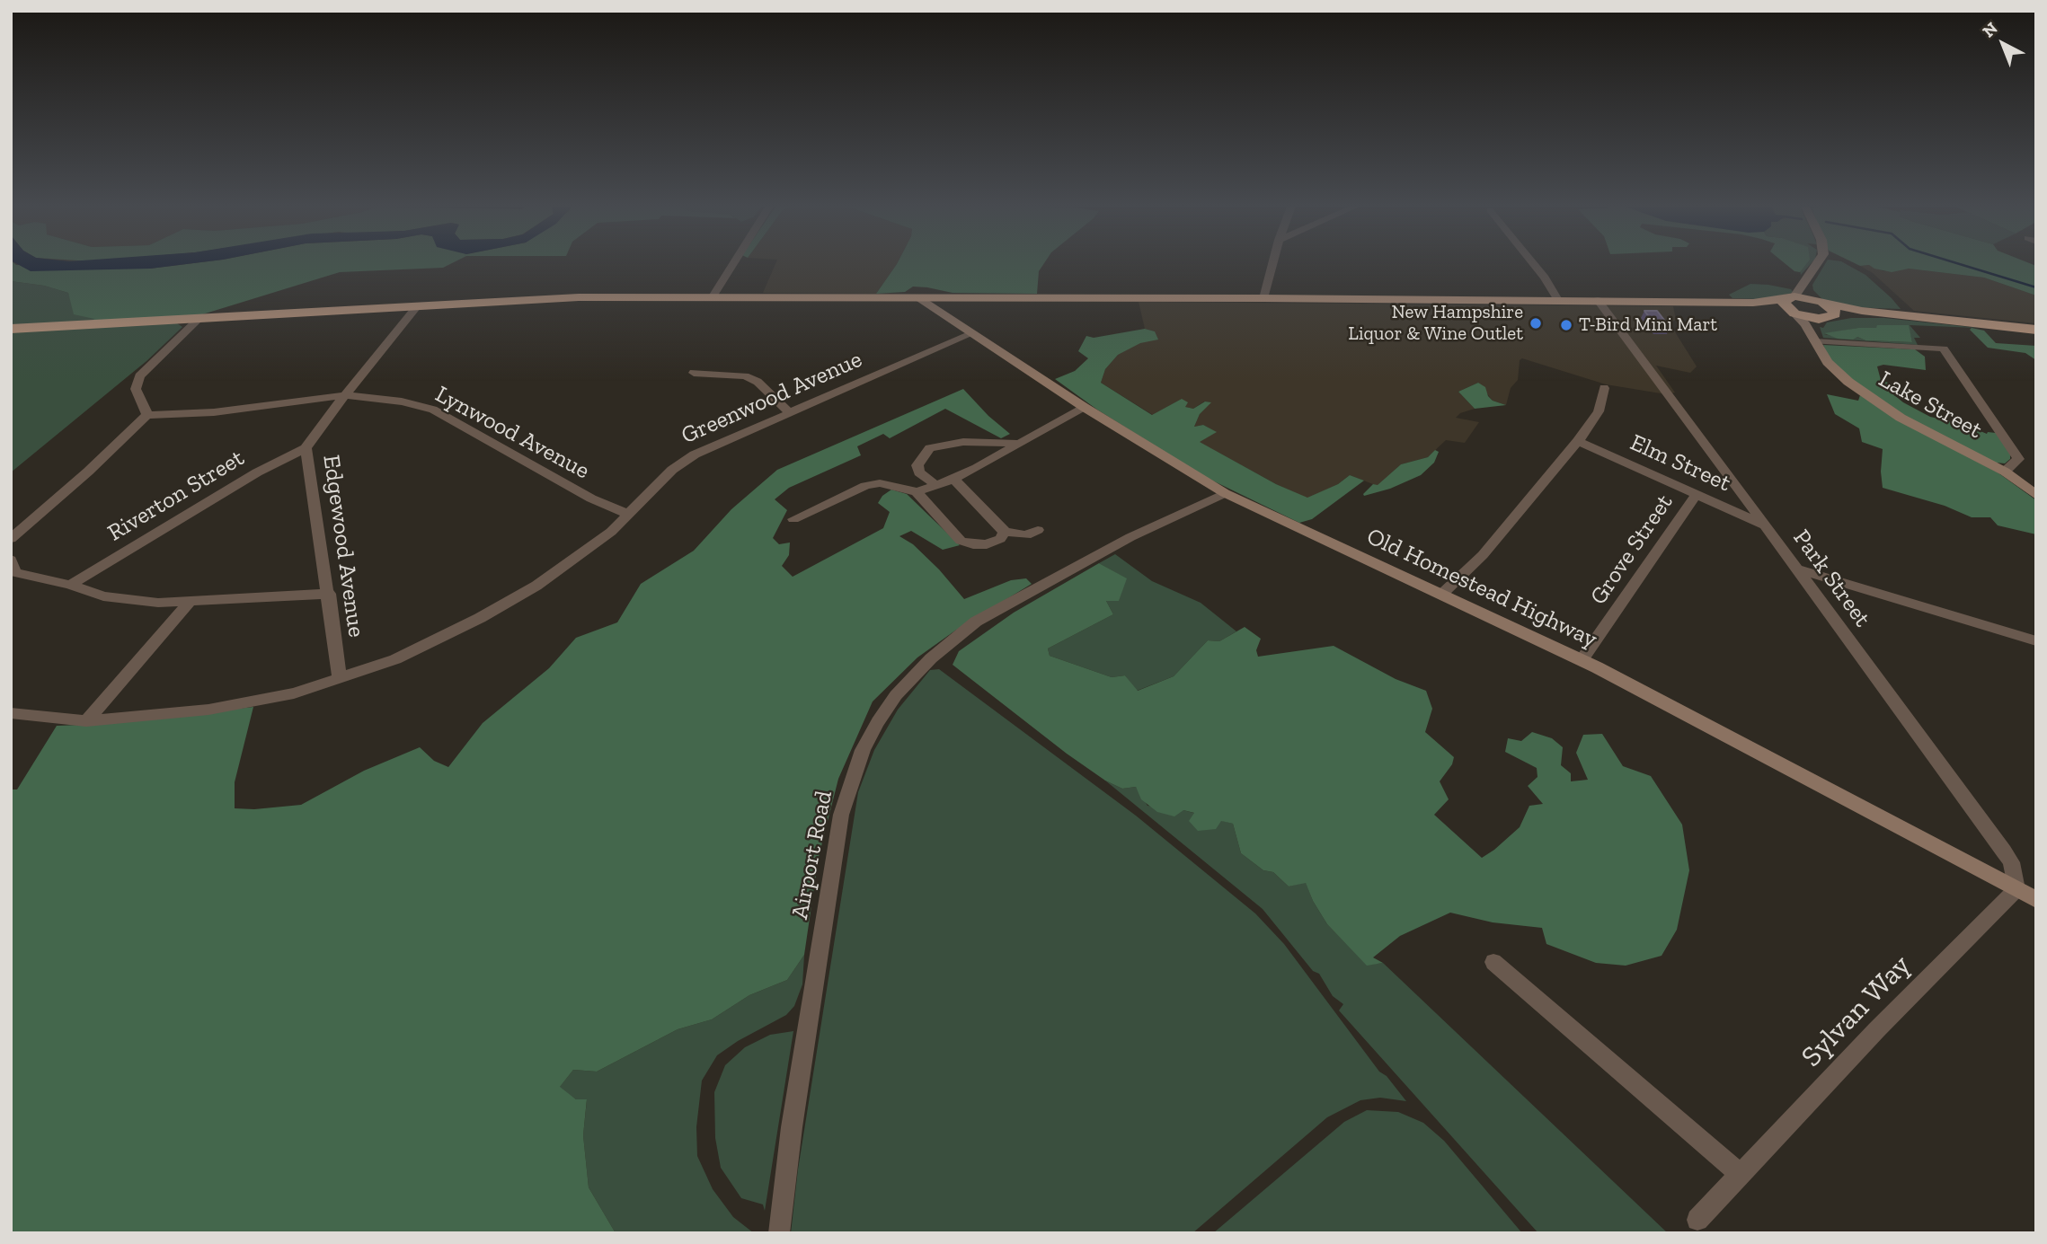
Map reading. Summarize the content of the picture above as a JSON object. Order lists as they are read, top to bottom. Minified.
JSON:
{"streets":{"main road":["Lake Street","Old Homestead Highway"],"street":["Greenwood Avenue","Lynwood Avenue","Elm Street","Riverton Street","Edgewood Avenue","Grove Street","Park Street","Airport Road","Sylvan Way"]},"crossings":[["Greenwood Avenue","Lynwood Avenue"],["Greenwood Avenue","Edgewood Avenue"],["Greenwood Avenue","Old Homestead Highway"],["Lynwood Avenue","Edgewood Avenue"],["Elm Street","Grove Street"],["Elm Street","Park Street"],["Riverton Street","Edgewood Avenue"],["Grove Street","Old Homestead Highway"],["Park Street","Old Homestead Highway"],["Park Street","Sylvan Way"],["Old Homestead Highway","Airport Road"],["Old Homestead Highway","Sylvan Way"]],"places":["New Hampshire Liquor & Wine Outlet","T-Bird Mini Mart"],"north":"top left"}
